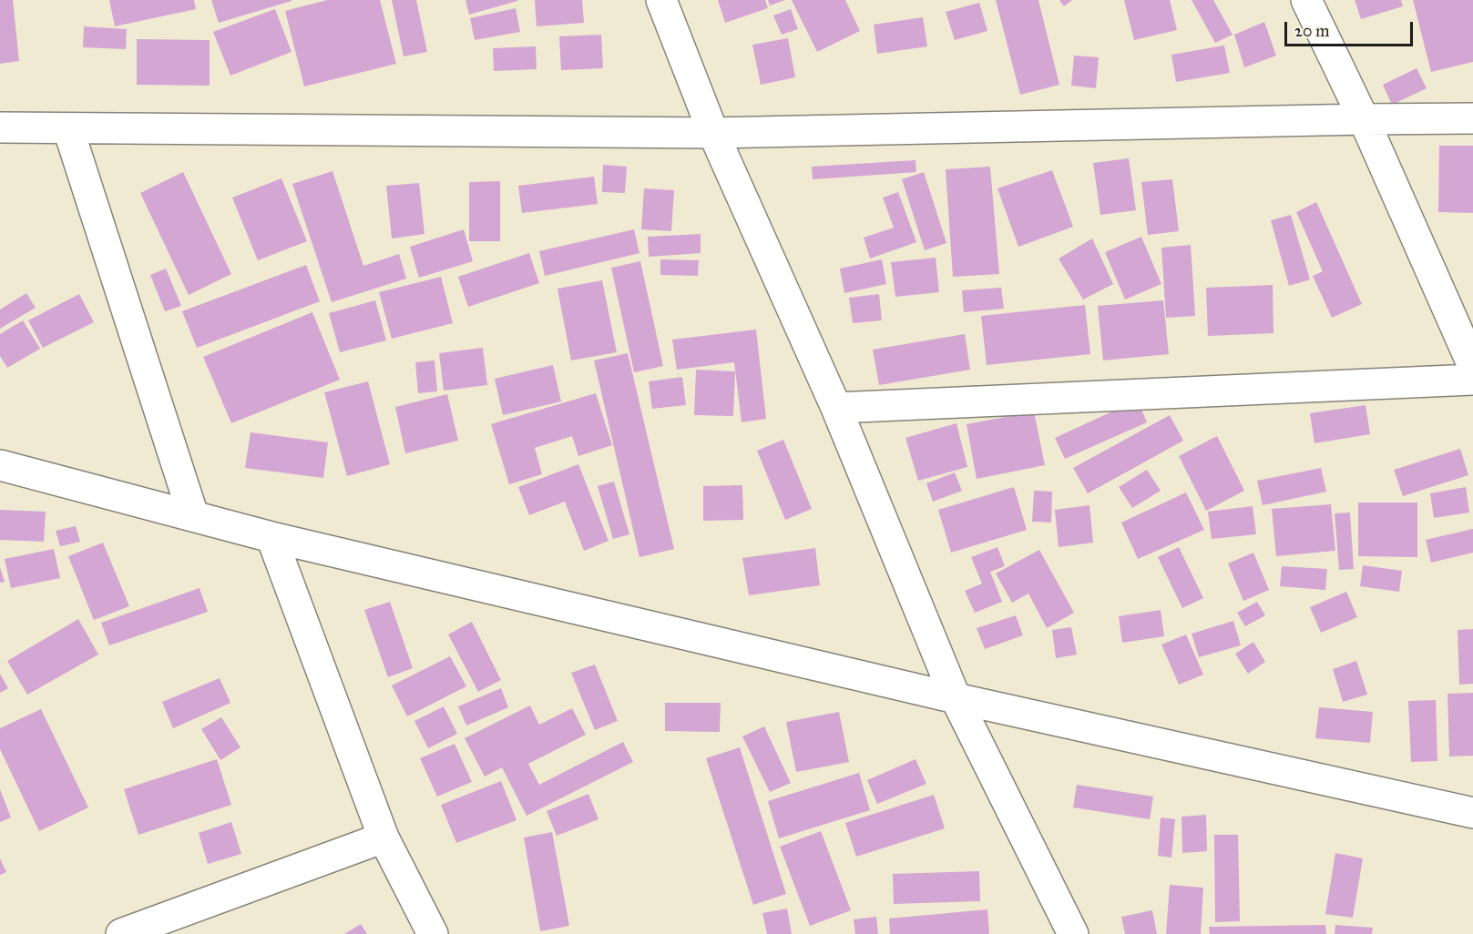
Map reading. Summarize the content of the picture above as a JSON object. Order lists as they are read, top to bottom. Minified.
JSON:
{"scale_bar":"20 m"}
